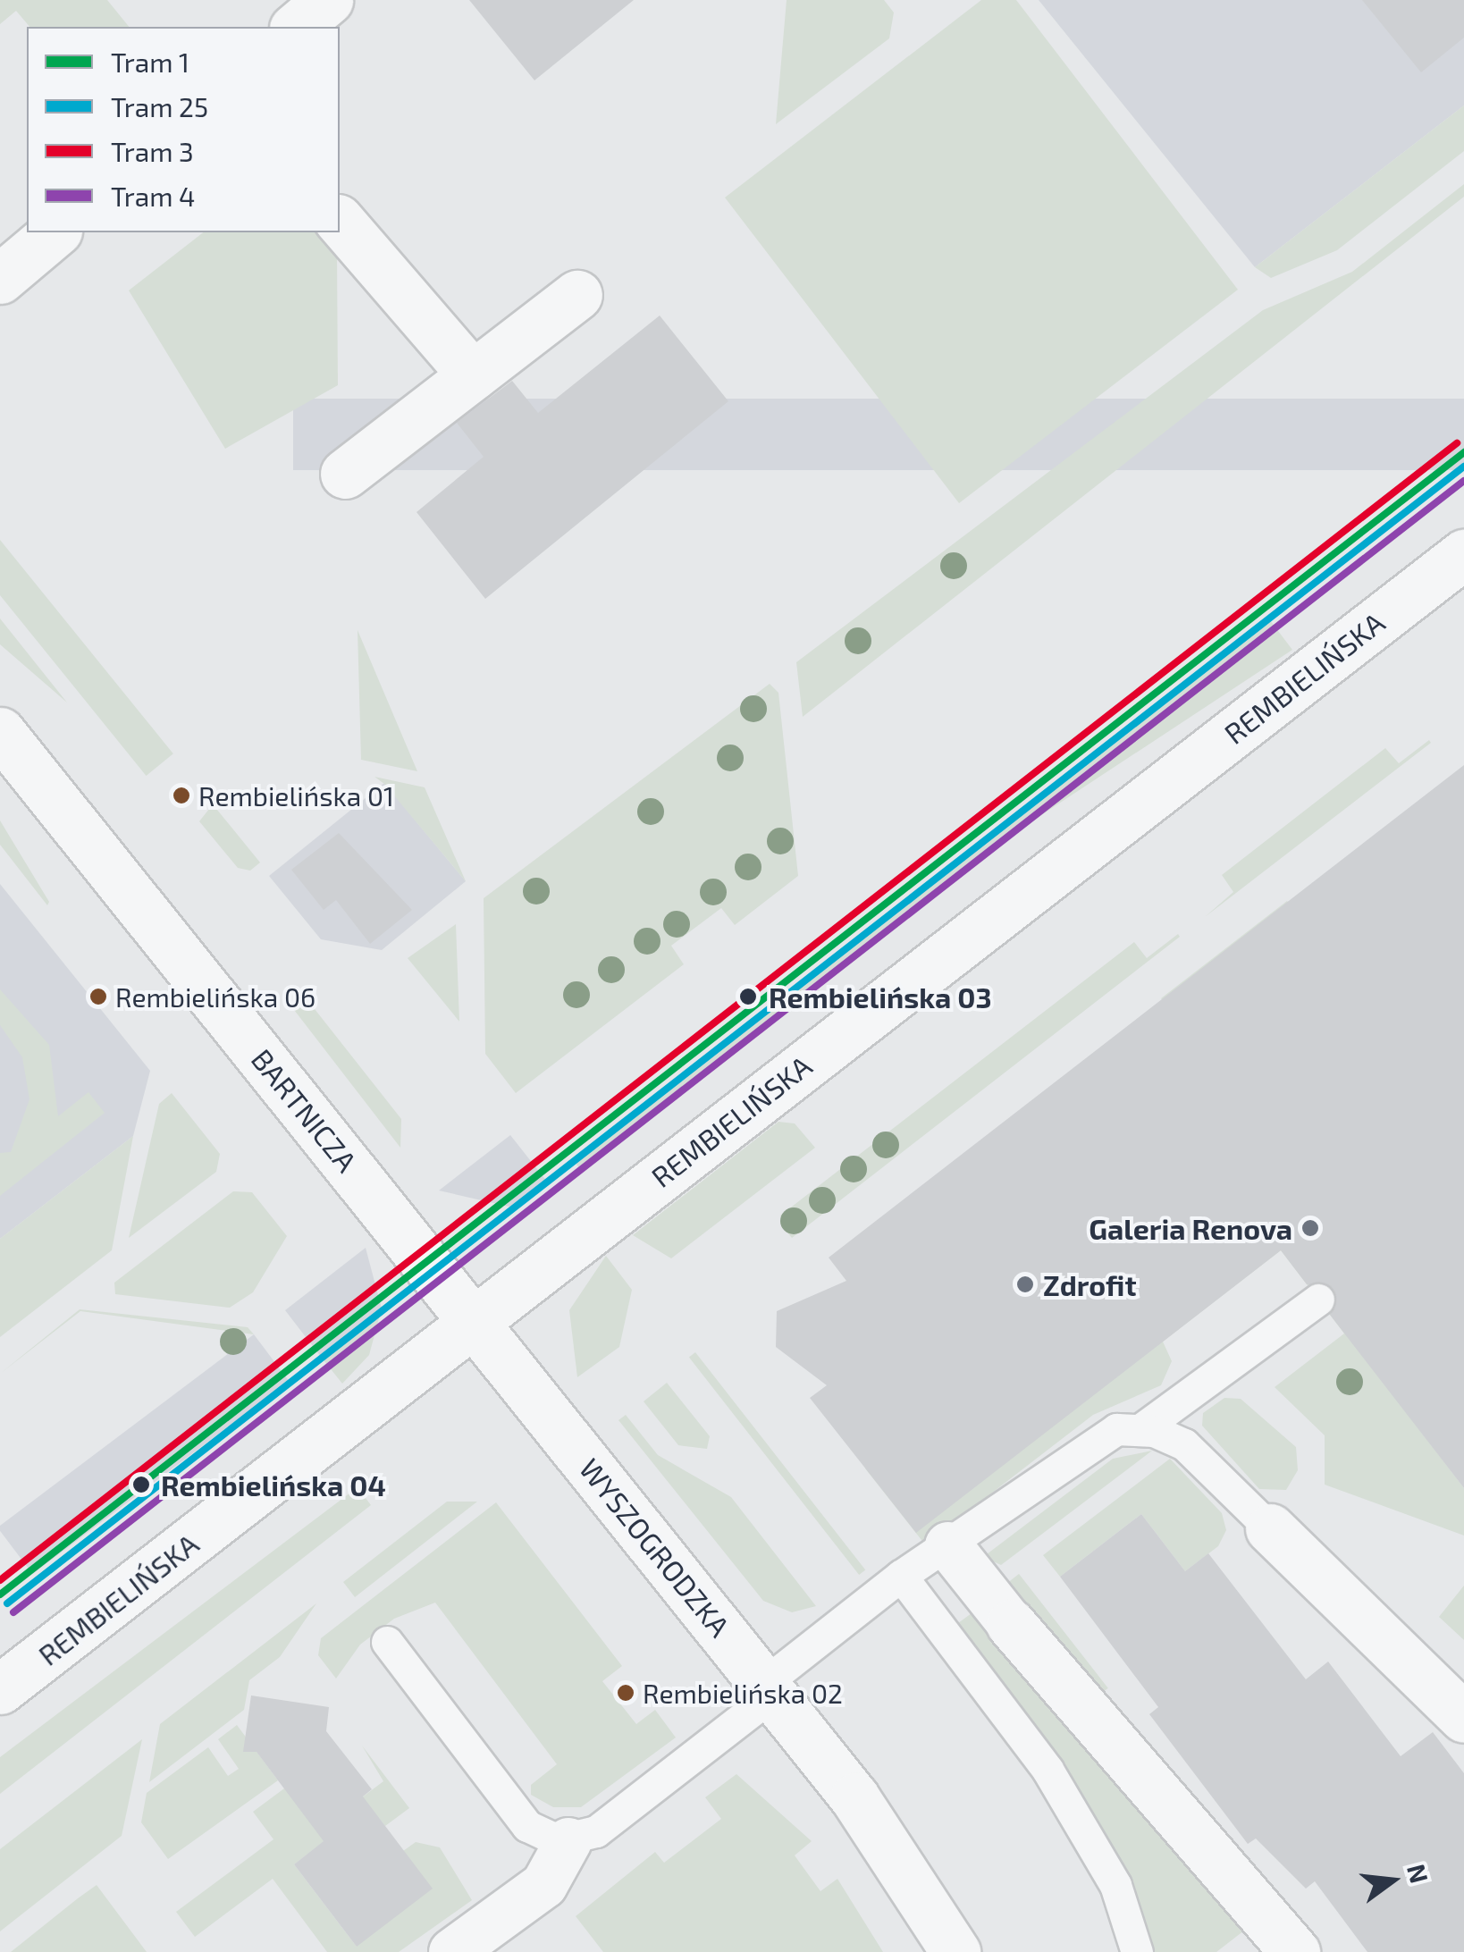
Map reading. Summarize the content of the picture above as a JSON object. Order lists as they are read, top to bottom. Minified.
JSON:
{"streets":{"street":["REMBIELIŃSKA","BARTNICZA","WYSZOGRODZKA"]},"crossings":[["REMBIELIŃSKA","BARTNICZA"],["REMBIELIŃSKA","WYSZOGRODZKA"],["BARTNICZA","WYSZOGRODZKA"]],"places":["Rembielińska 01","Rembielińska 06","Rembielińska 03","Galeria Renova","Zdrofit","Rembielińska 04","Rembielińska 02"],"lines":["tram line 3","tram line 1","tram line 25","tram line 4"],"legend":["Tram 1","Tram 25","Tram 3","Tram 4"],"north":"right"}
